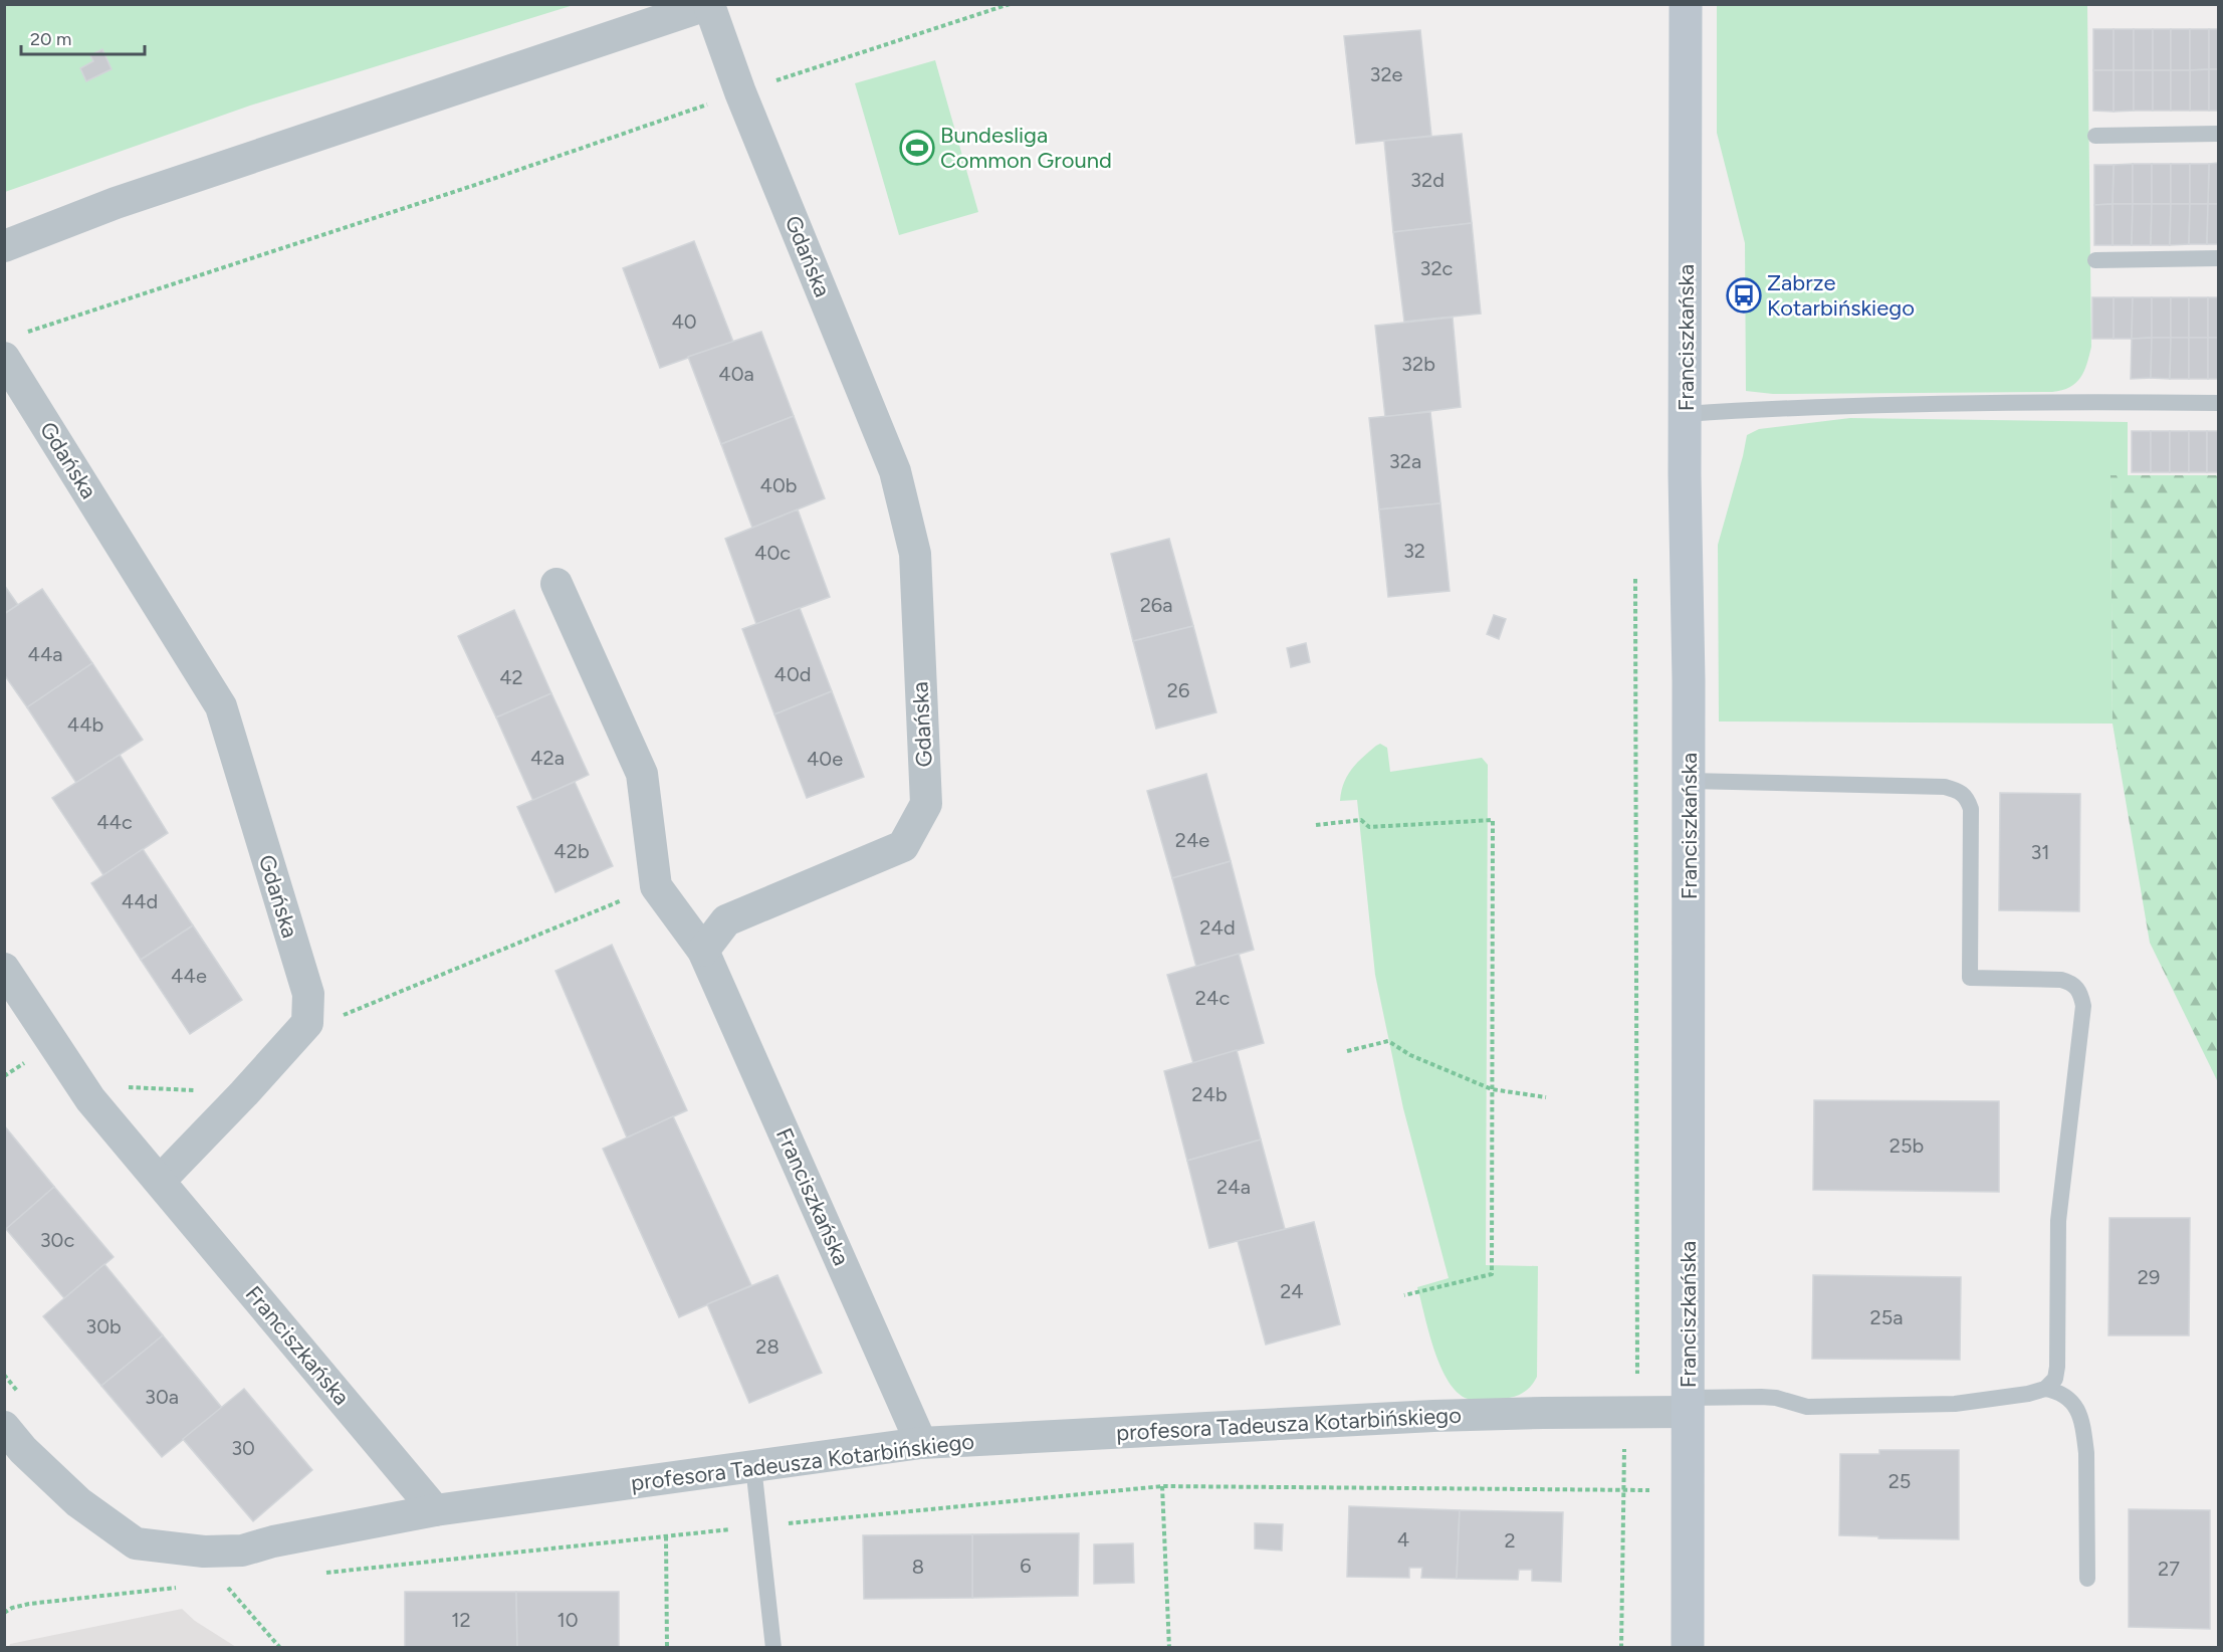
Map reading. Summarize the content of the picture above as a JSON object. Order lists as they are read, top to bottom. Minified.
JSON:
{"streets":{"street":["Gdańska","Franciszkańska","profesora Tadeusza Kotarbińskiego"]},"crossings":[["Gdańska","Franciszkańska"],["Franciszkańska","profesora Tadeusza Kotarbińskiego"]],"places":{"sports":["Bundesliga Common Ground"],"bus stop":["Zabrze Kotarbińskiego"]},"house_numbers":["32e","32d","32c","40","32b","40a","32a","40b","32","40c","26a","44a","40d","42","26","44b","42a","40e","44c","24e","42b","31","44d","24d","44e","24c","24b","25b","24a","30c","29","24","25a","30b","28","30a","30","25","4","2","6","8","27","12","10"],"scale_bar":"20 m"}
